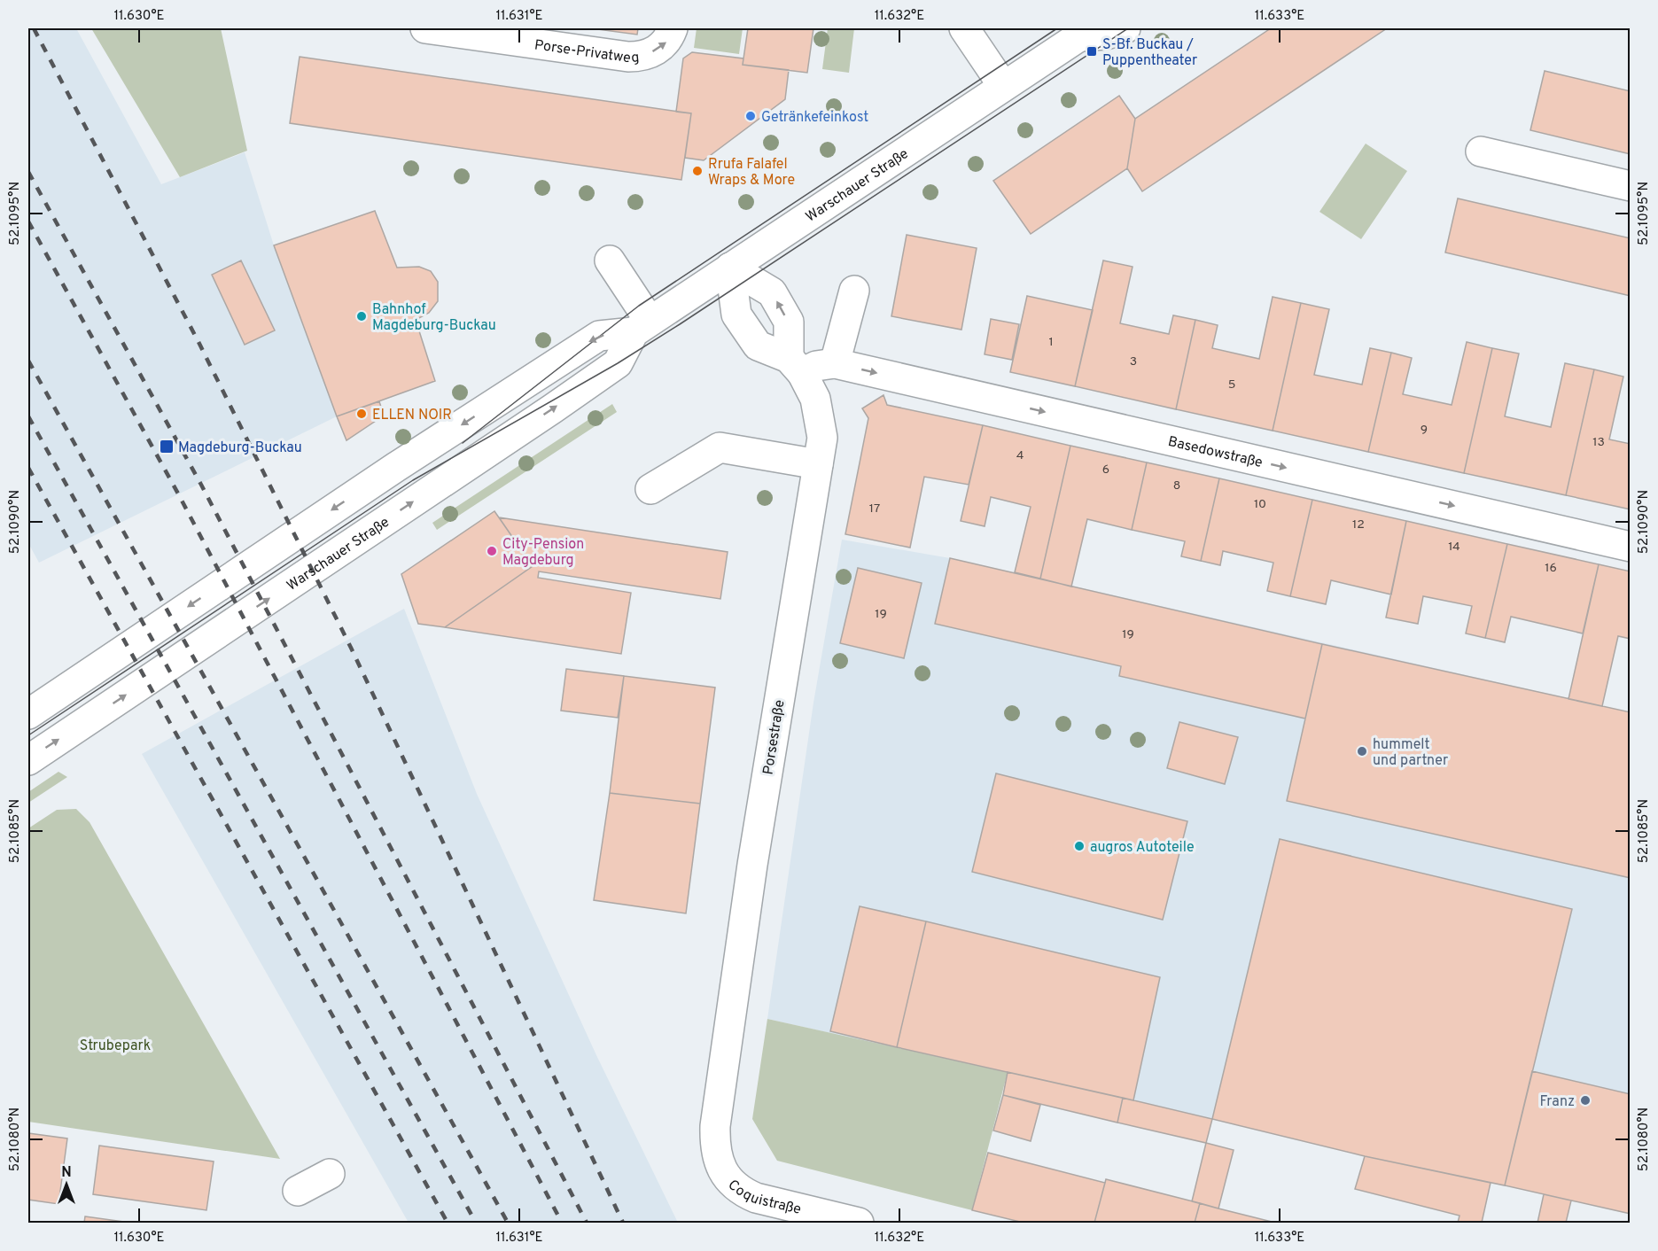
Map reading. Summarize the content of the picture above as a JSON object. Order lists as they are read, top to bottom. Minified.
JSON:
{"streets":{"street":["Porse-Privatweg","Warschauer Straße","Basedowstraße","Porsestraße","Coquistraße"]},"crossings":[["Warschauer Straße","Porsestraße"],["Basedowstraße","Porsestraße"],["Porsestraße","Coquistraße"]],"one_way":["Porse-Privatweg","Basedowstraße"],"parks":["Strubepark"],"places":{"transit":["S-Bf. Buckau / Puppentheater","Magdeburg-Buckau"],"other":["Getränkefeinkost","Rrufa Falafel Wraps & More","Bahnhof Magdeburg-Buckau","ELLEN NOIR","City-Pension Magdeburg","hummelt und partner","augros Autoteile","Franz"]},"house_numbers":["1","3","5","9","13","4","6","8","10","17","12","14","16","19","19"],"north":"top","coordinates":["11.630°E","11.631°E","11.632°E","11.633°E","52.1095°N","52.1090°N","52.1085°N","52.1080°N"]}
